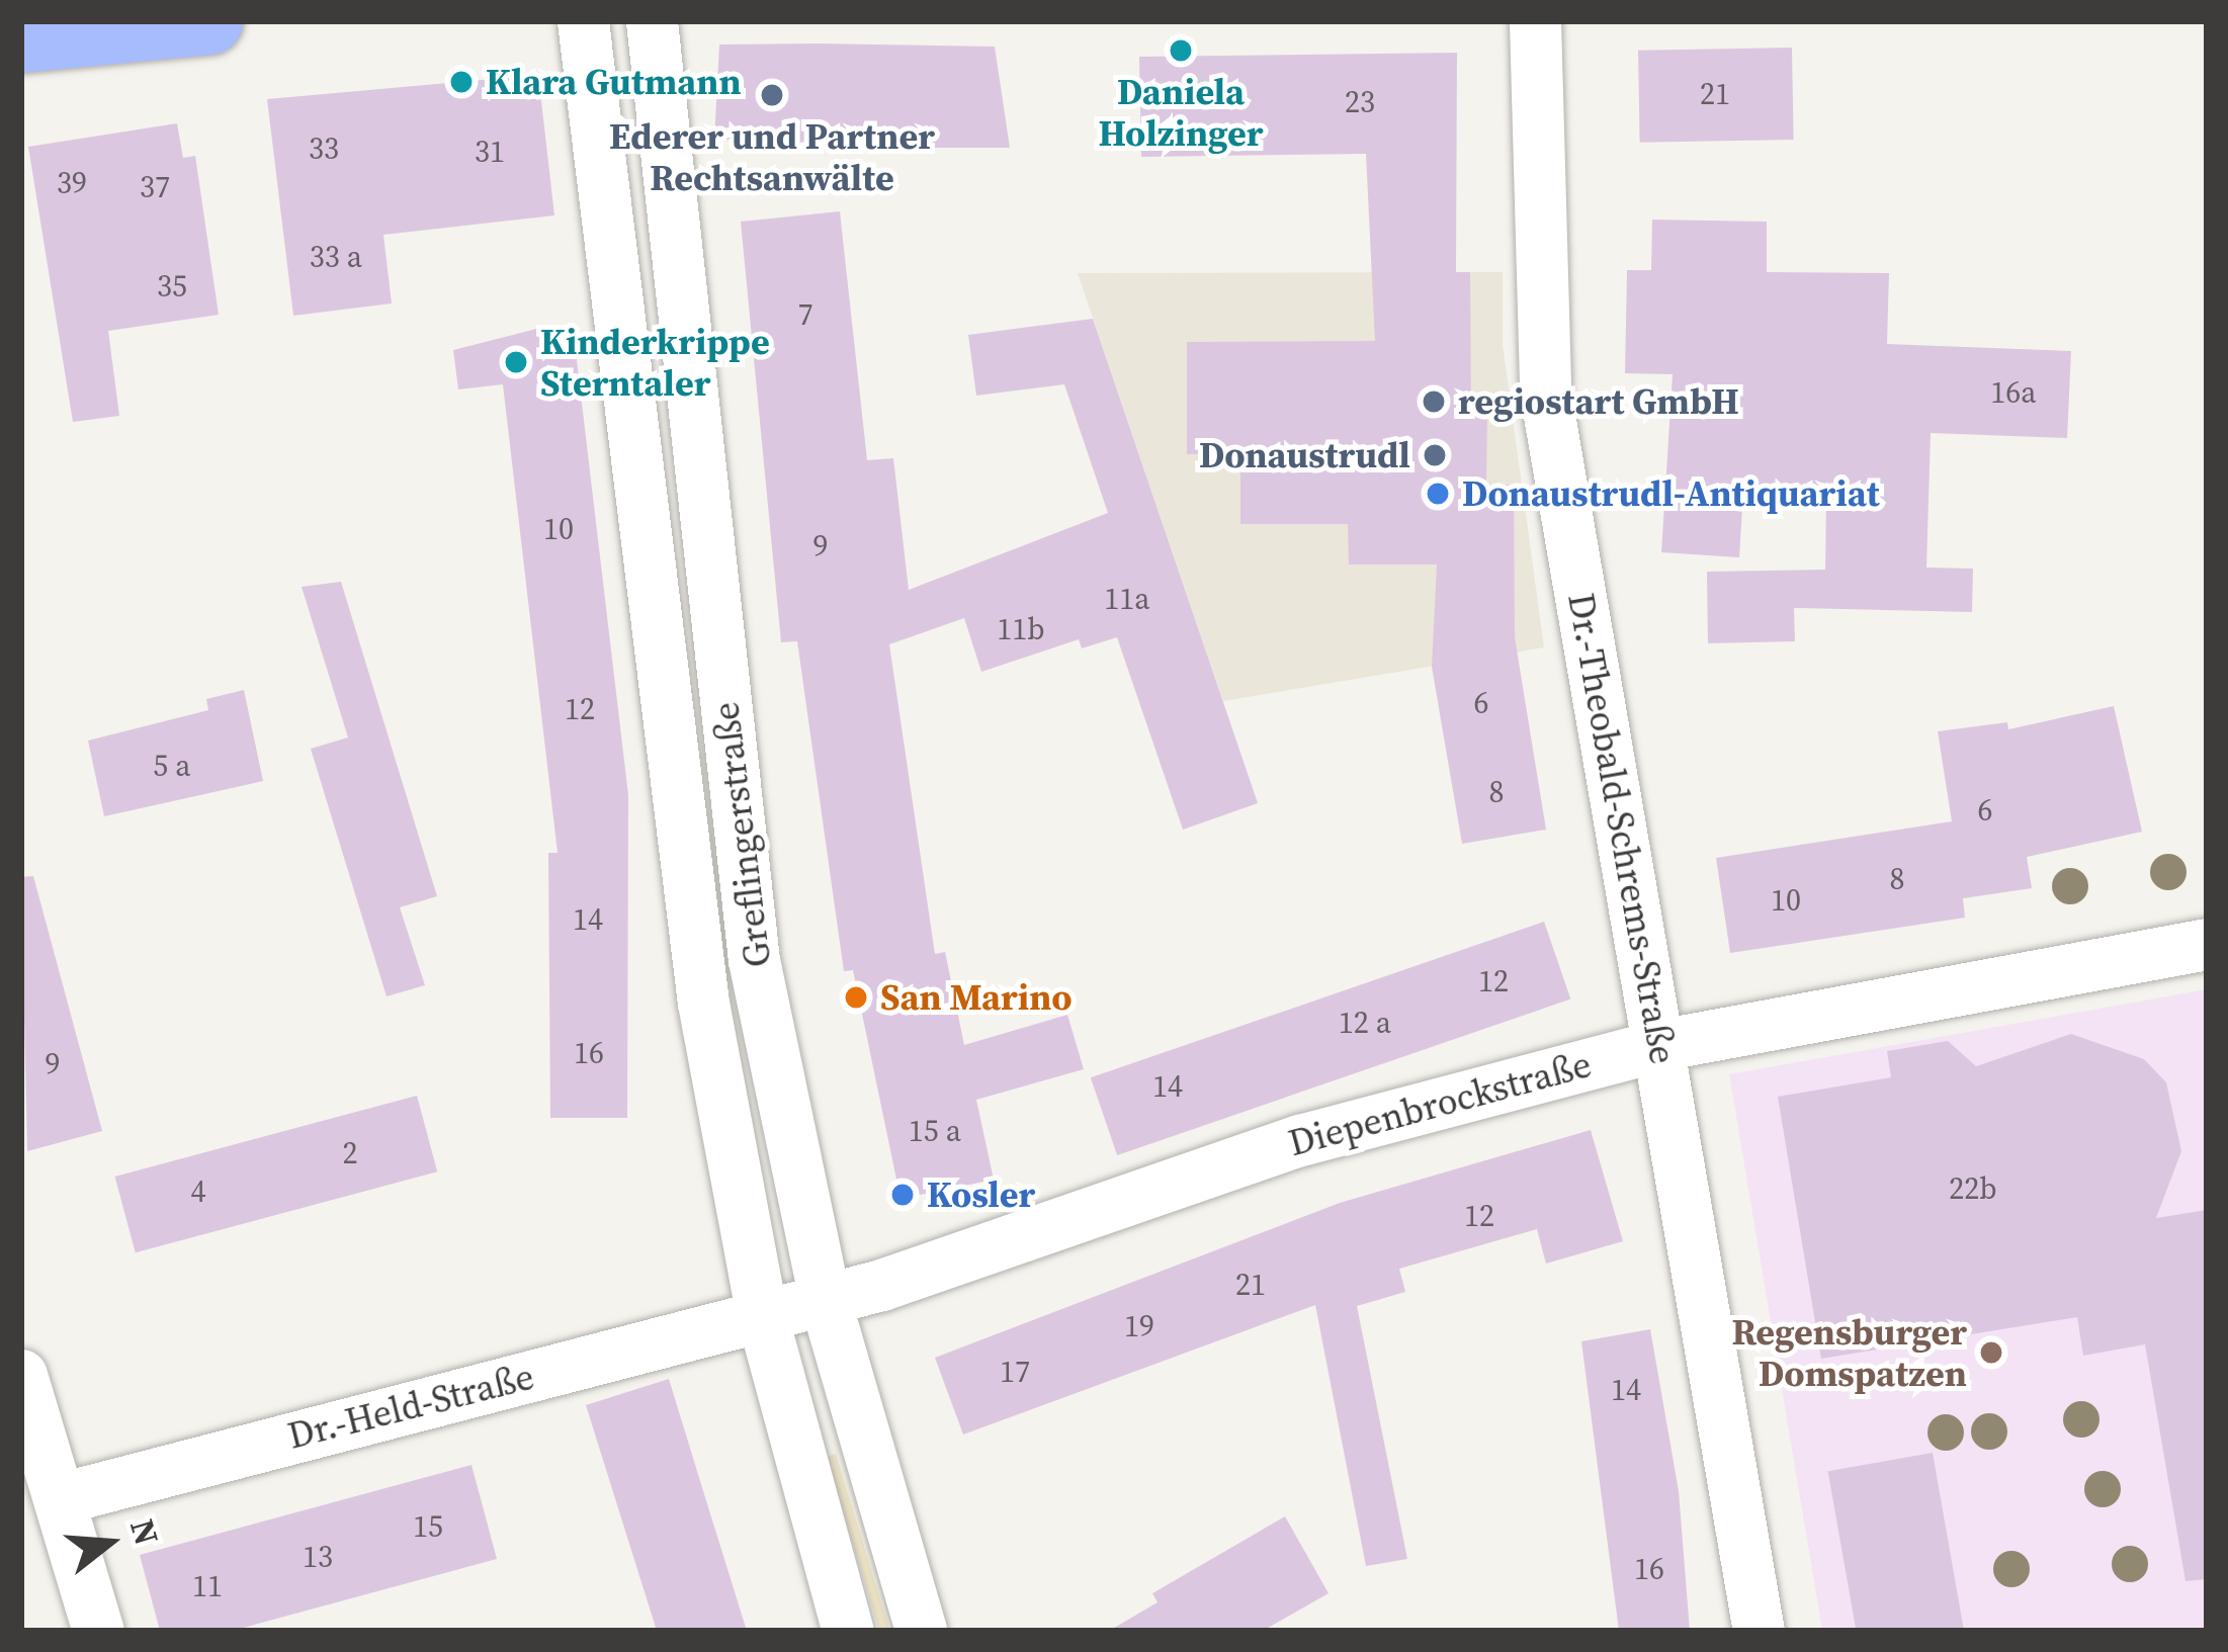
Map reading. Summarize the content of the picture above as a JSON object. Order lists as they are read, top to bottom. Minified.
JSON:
{"streets":{"street":["Dr.-Theobald-Schrems-Straße","Greflingerstraße","Diepenbrockstraße","Dr.-Held-Straße"]},"crossings":[["Dr.-Theobald-Schrems-Straße","Diepenbrockstraße"],["Greflingerstraße","Diepenbrockstraße"],["Greflingerstraße","Dr.-Held-Straße"],["Diepenbrockstraße","Dr.-Held-Straße"]],"places":["Daniela Holzinger","Klara Gutmann","Ederer und Partner Rechtsanwälte","Kinderkrippe Sterntaler","regiostart GmbH","Donaustrudl","Donaustrudl-Antiquariat","San Marino","Kosler","Regensburger Domspatzen"],"house_numbers":["21","23","33","31","39","37","33 a","35","7","16a","10","9","11a","11b","6","12","5 a","8","6","8","10","14","12","12 a","16","9","14","15 a","2","22b","4","12","21","19","17","14","15","13","16","11"],"north":"right"}
